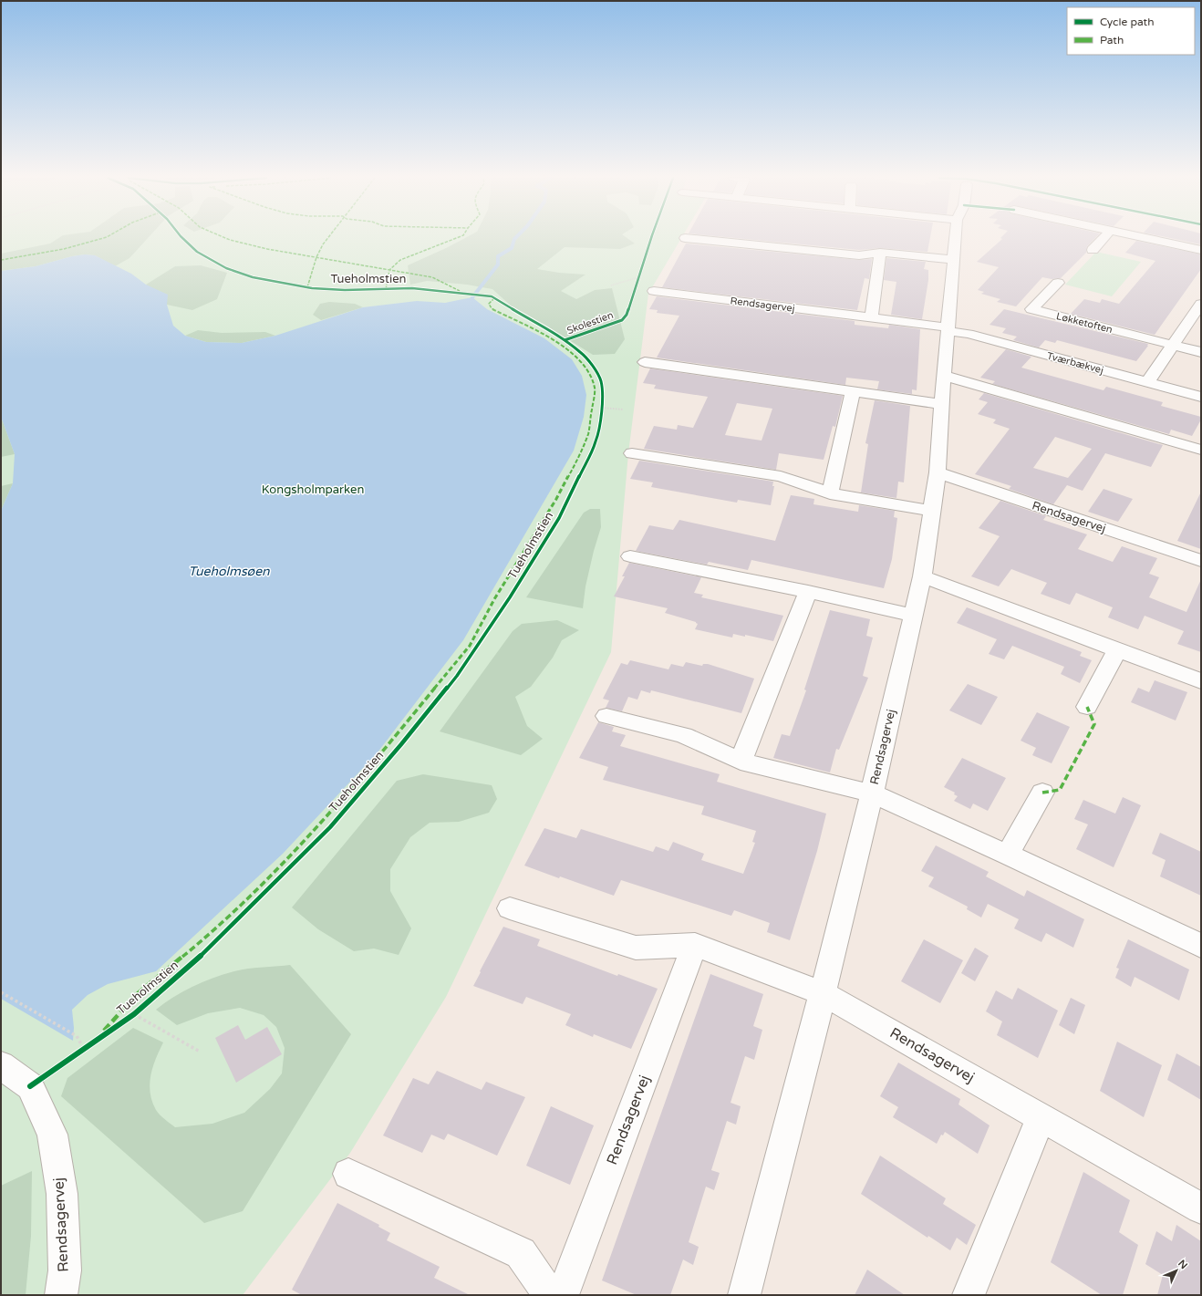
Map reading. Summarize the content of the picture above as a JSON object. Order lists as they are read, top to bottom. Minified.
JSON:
{"streets":{"street":["Rendsagervej","Løkketoften","Tværbækvej"],"cycle path":["Tueholmstien","Skolestien"]},"crossings":[["Rendsagervej","Tværbækvej"]],"water":["Tueholmsøen"],"parks":["Kongsholmparken"],"legend":["Cycle path","Path"],"north":"top right"}
